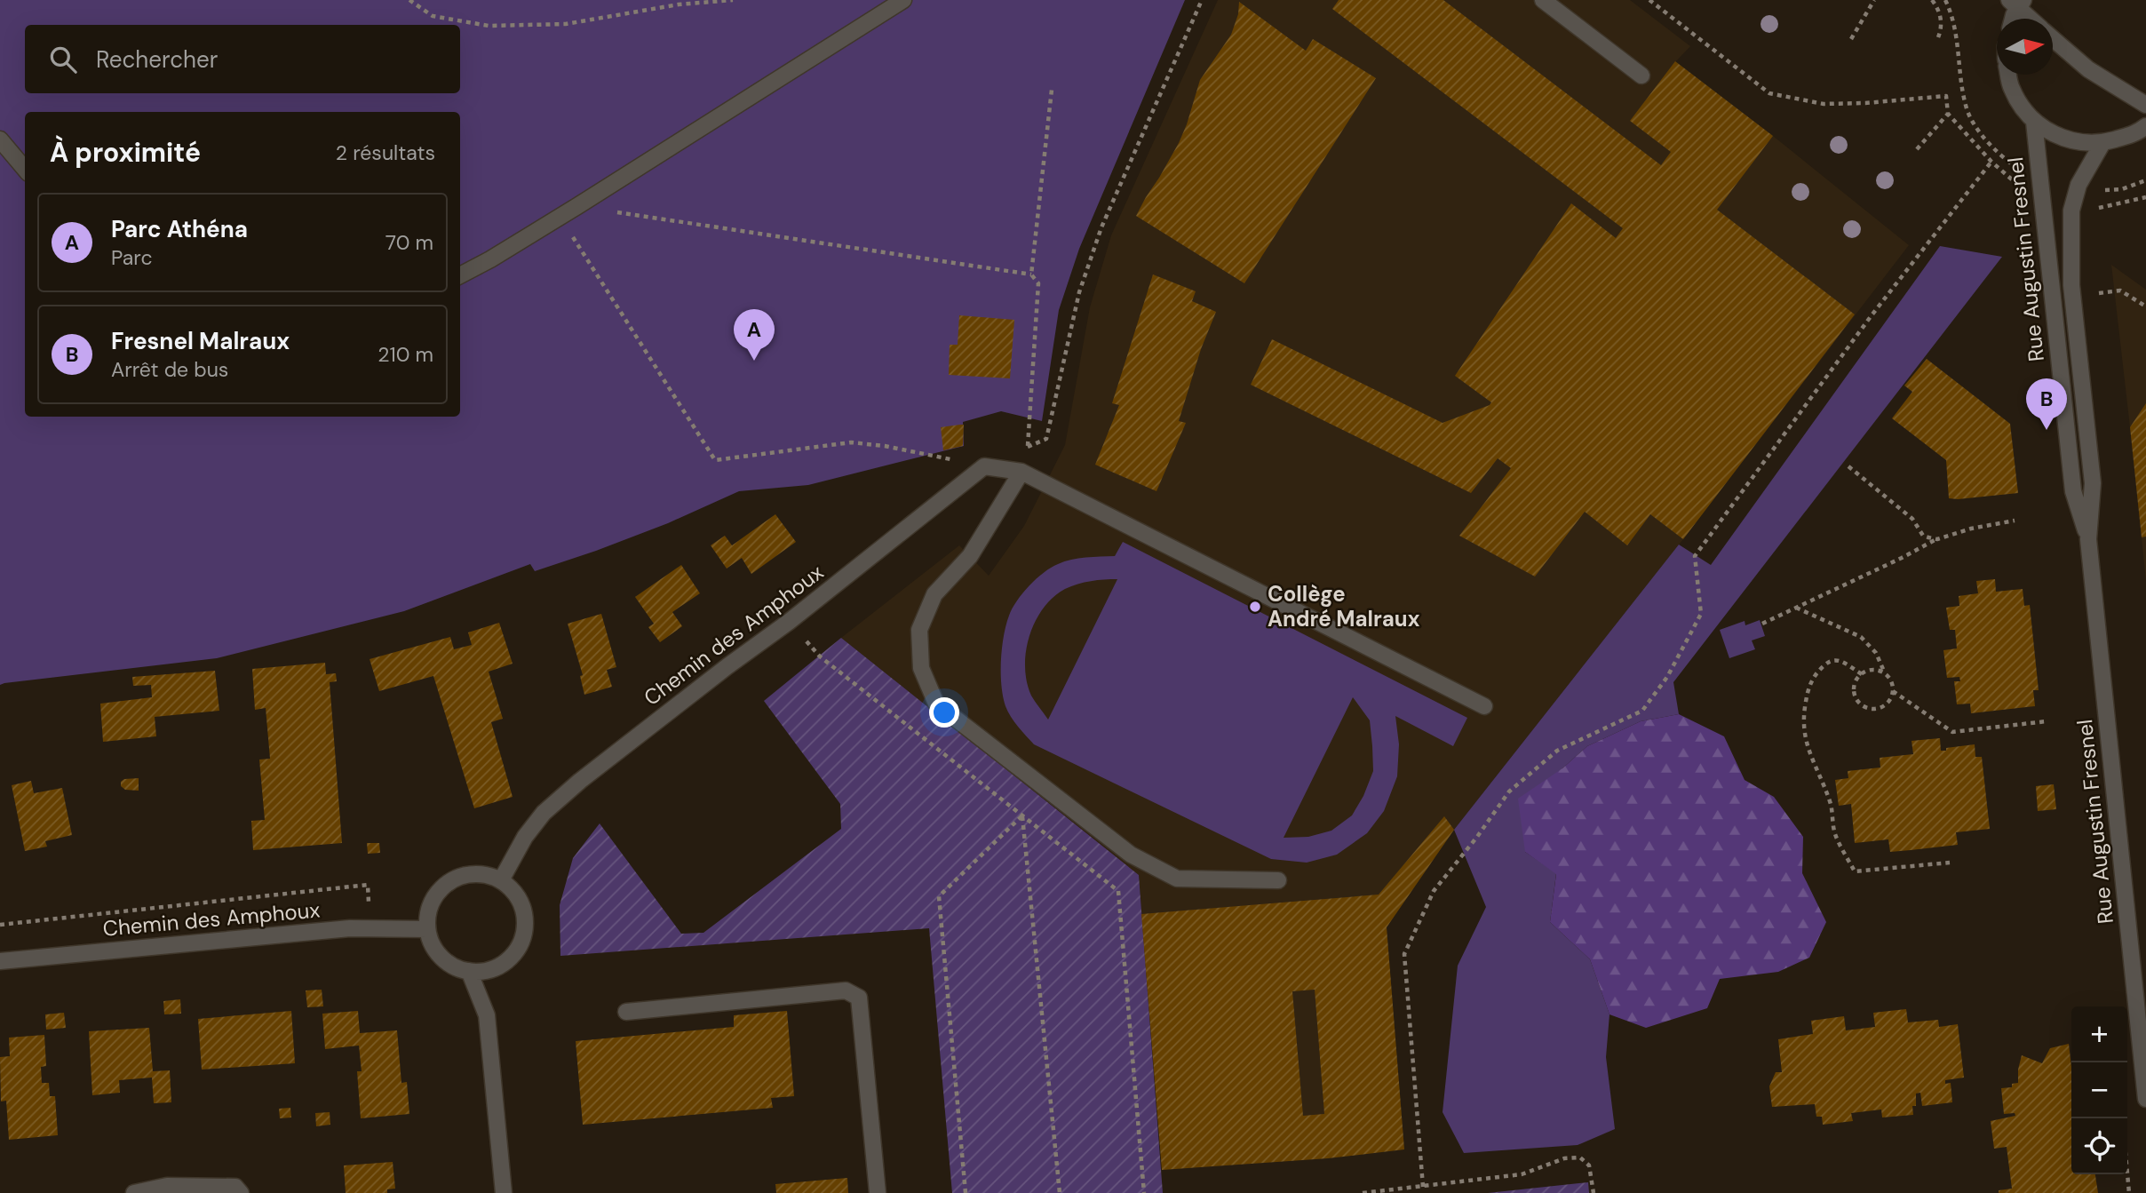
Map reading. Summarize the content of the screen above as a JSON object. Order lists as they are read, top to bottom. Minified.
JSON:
{"streets":{"street":["Rue Augustin Fresnel","Chemin des Amphoux"]},"places":["Collège André Malraux"],"north":"right","page":{"search":"Rechercher","heading":["À proximité","2 résultats"],"list":[{"mark":"A","name":"Parc Athéna","note":"Parc","value":"70 m"},{"mark":"B","name":"Fresnel Malraux","note":"Arrêt de bus","value":"210 m"}],"pins":["A","B"],"map_buttons":["+","−"]}}
